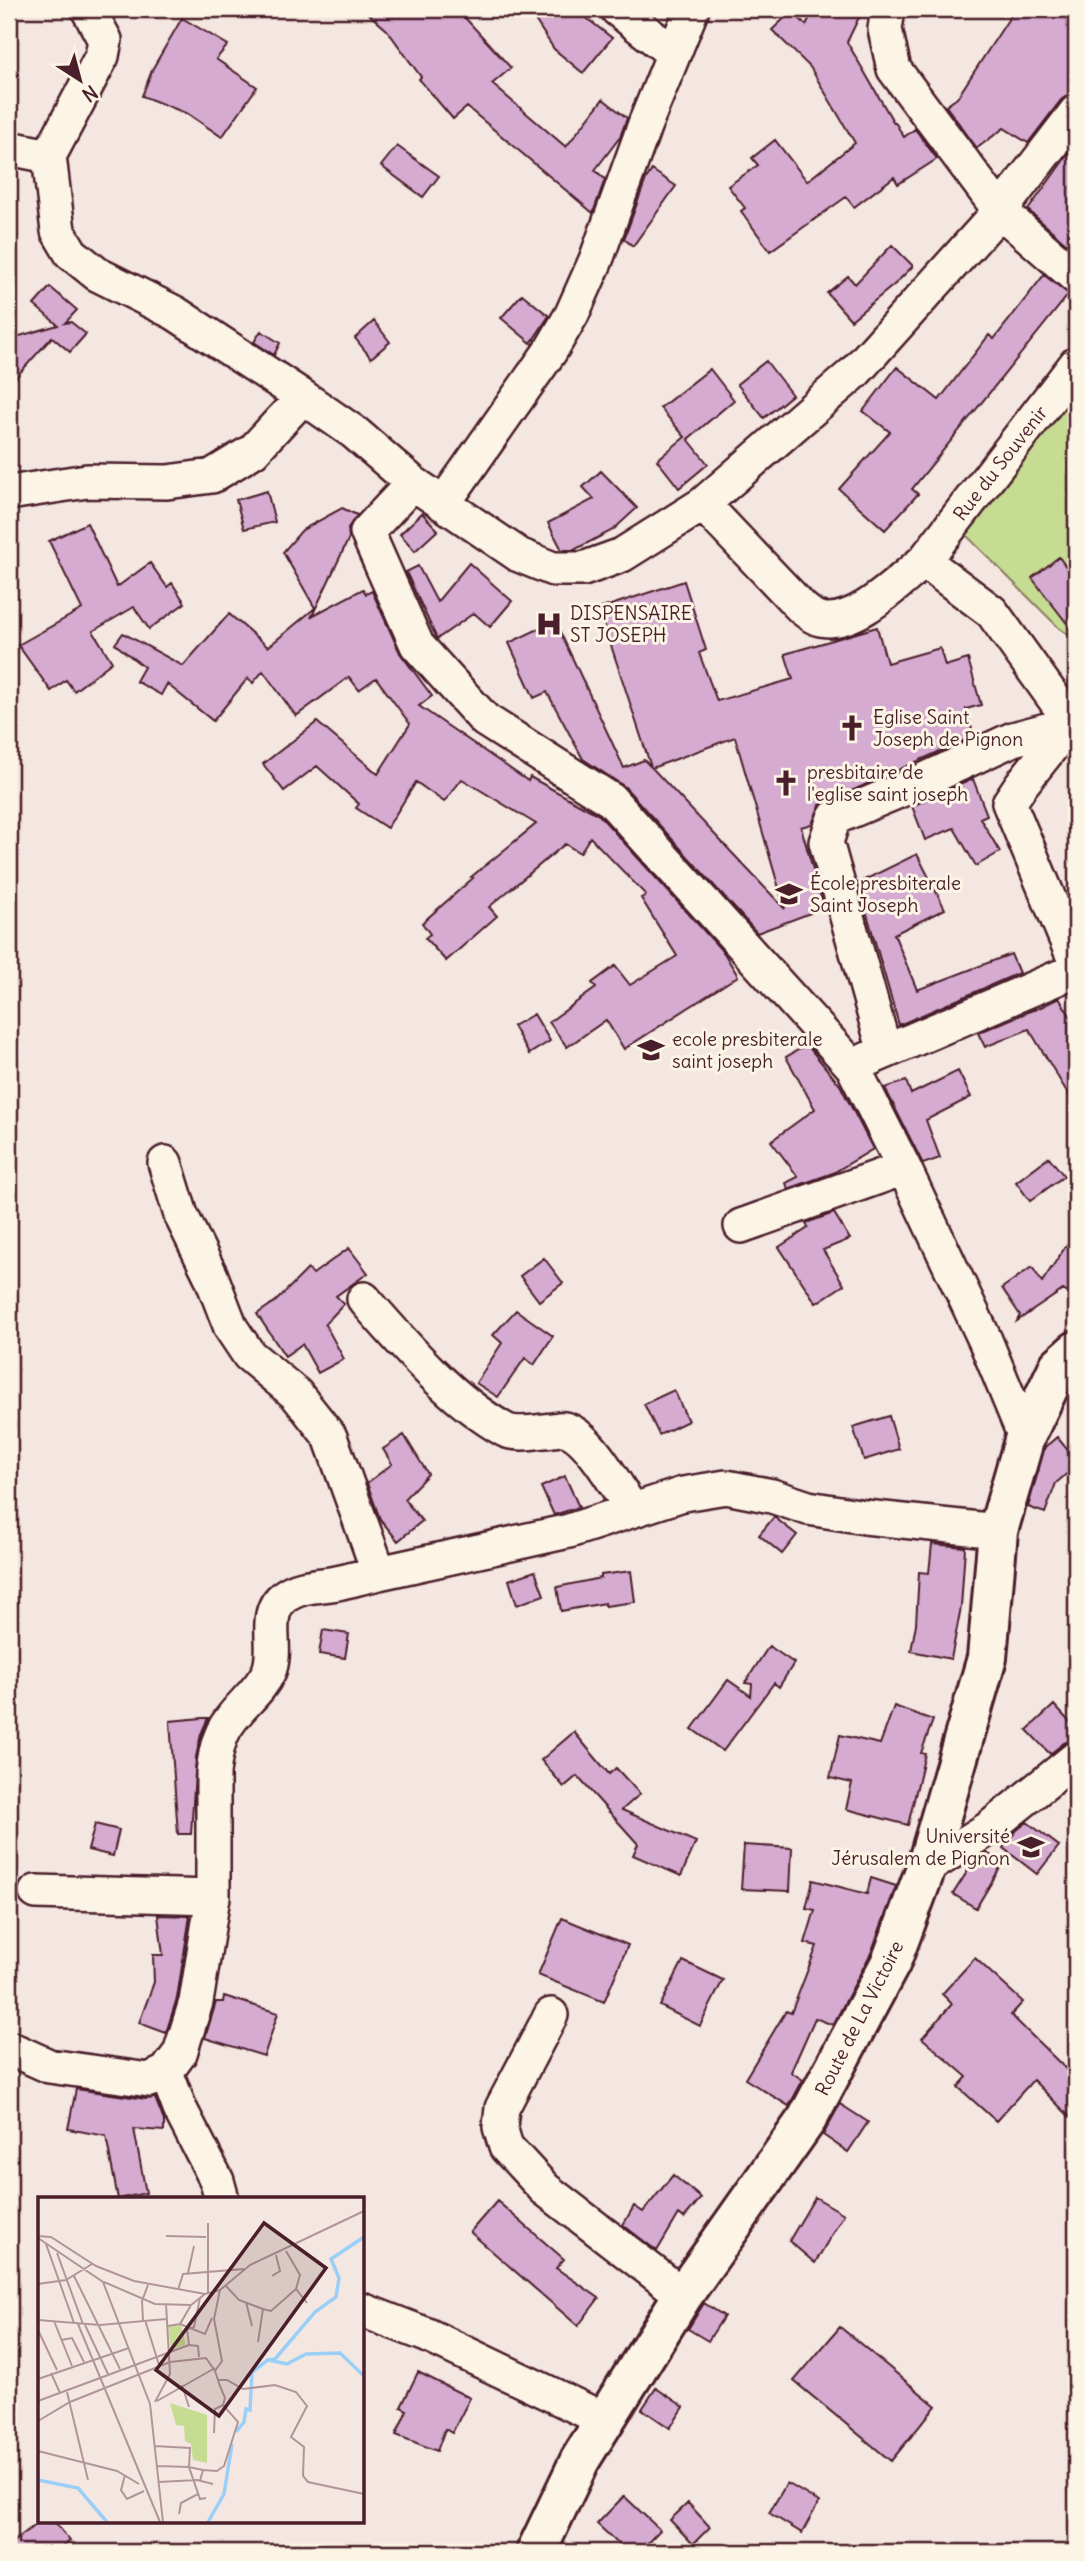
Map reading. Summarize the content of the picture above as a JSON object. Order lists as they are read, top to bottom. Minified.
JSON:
{"streets":{"street":["Rue du Souvenir","Route de La Victoire"]},"places":{"hospital":["DISPENSAIRE ST JOSEPH"],"church":["Eglise Saint Joseph de Pignon","presbitaire de l'eglise saint joseph"],"school or university":["École presbiterale Saint Joseph","ecole presbiterale saint joseph","Université Jérusalem de Pignon"]},"north":"bottom right"}
